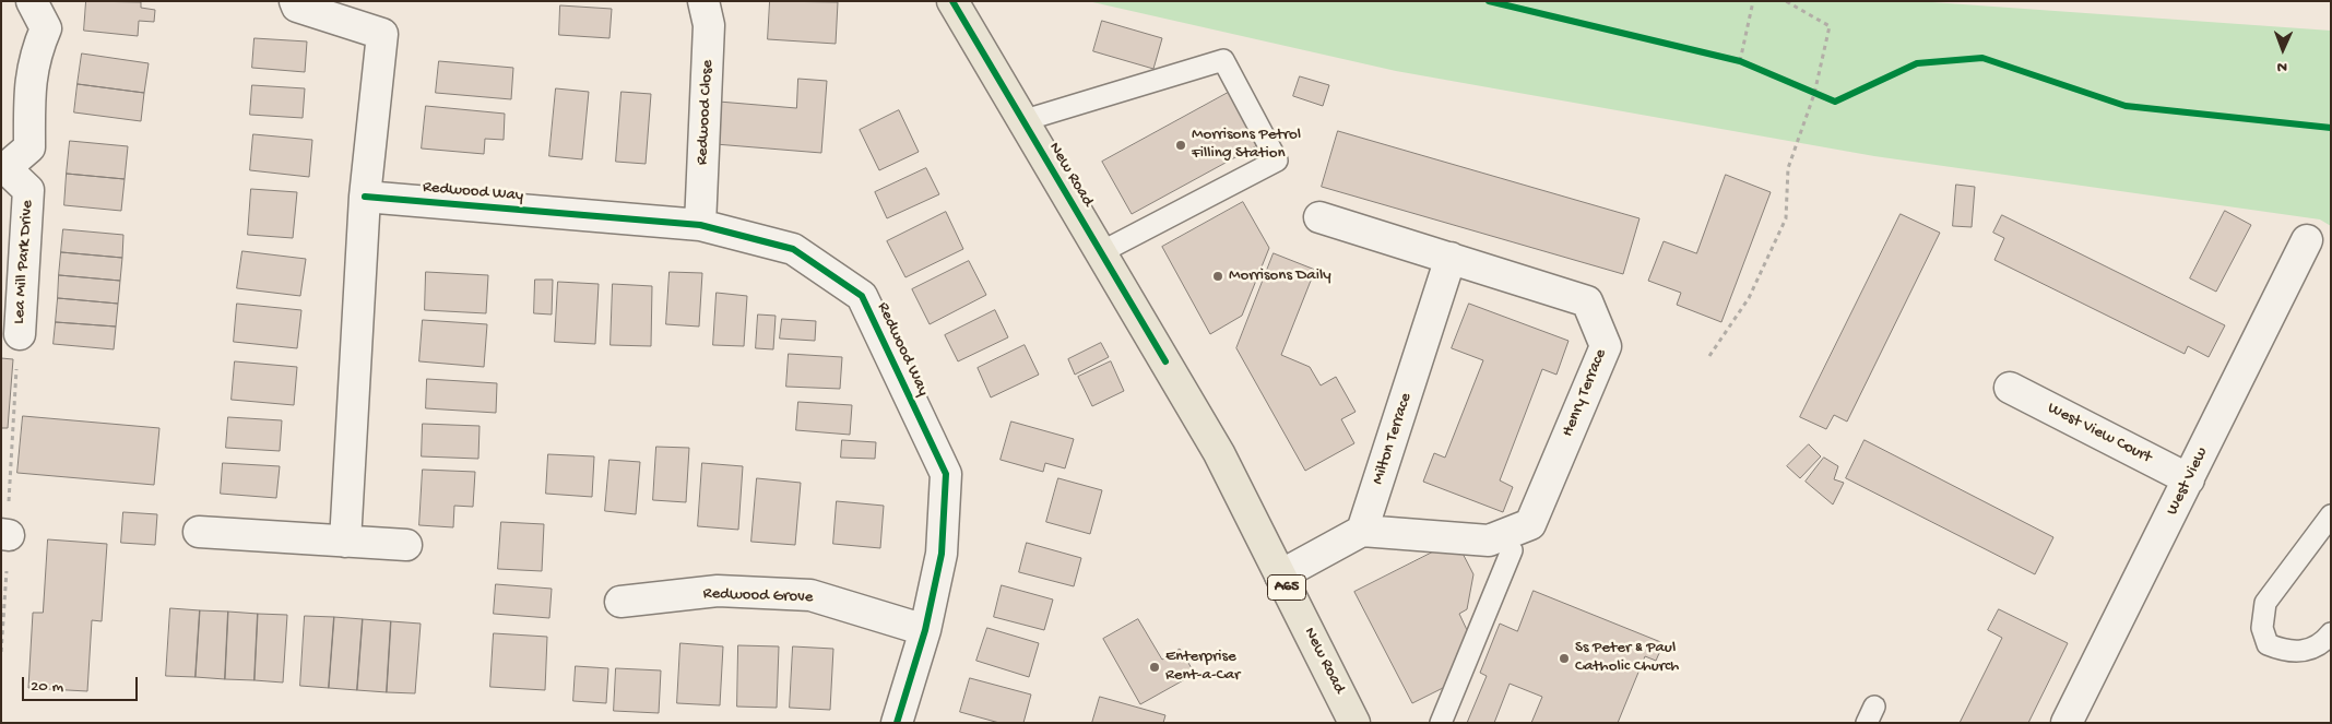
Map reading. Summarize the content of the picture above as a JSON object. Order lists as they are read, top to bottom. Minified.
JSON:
{"streets":{"main road":["New Road","A65"],"street":["Redwood Close","Redwood Way","Lea Mill Park Drive","Henry Terrace","West View Court","Milton Terrace","West View","Redwood Grove"]},"crossings":[["Redwood Close","Redwood Way"],["Redwood Way","Redwood Grove"],["Henry Terrace","Milton Terrace"],["West View Court","West View"]],"places":["Morrisons Petrol Filling Station","Morrisons Daily","Ss Peter & Paul Catholic Church","Enterprise Rent-a-Car"],"scale_bar":"20 m","north":"bottom"}
